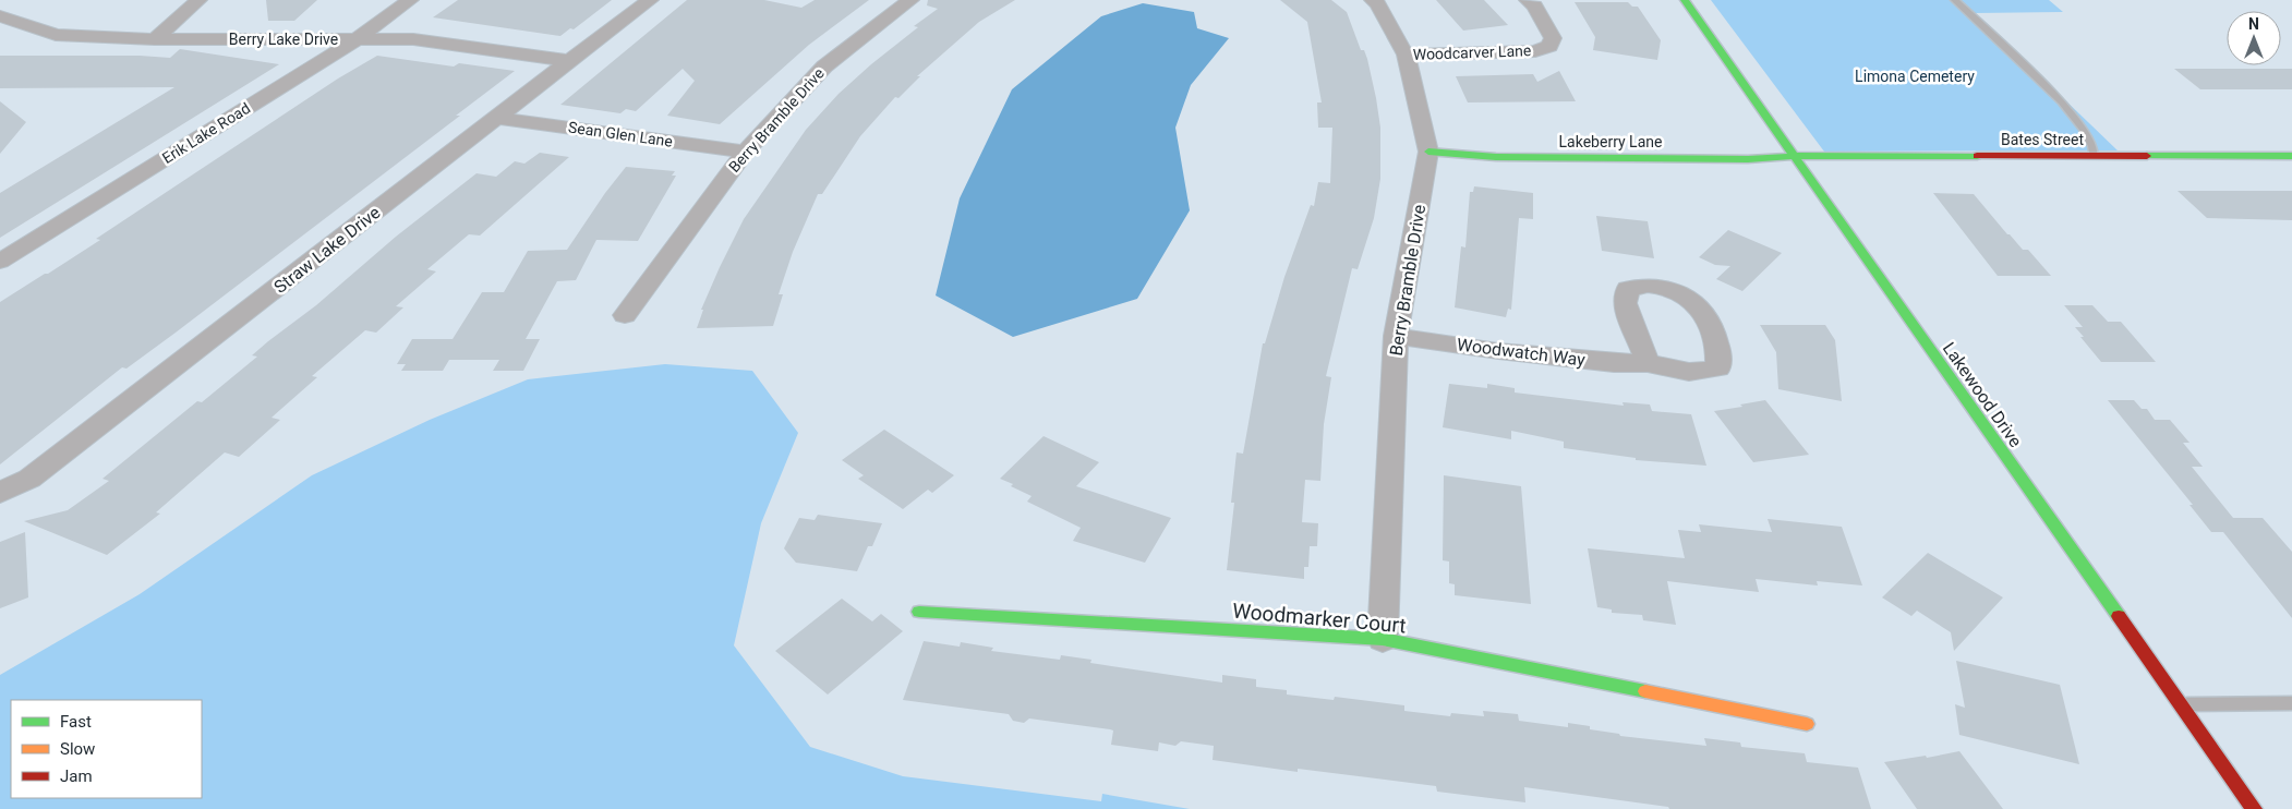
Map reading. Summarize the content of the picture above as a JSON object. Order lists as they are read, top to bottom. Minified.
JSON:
{"streets":{"street":["Berry Lake Drive","Woodcarver Lane","Berry Bramble Drive","Erik Lake Road","Sean Glen Lane","Bates Street","Lakeberry Lane","Straw Lake Drive","Woodwatch Way","Lakewood Drive","Woodmarker Court"]},"crossings":[["Berry Lake Drive","Erik Lake Road"],["Berry Lake Drive","Straw Lake Drive"],["Woodcarver Lane","Berry Bramble Drive"],["Berry Bramble Drive","Sean Glen Lane"],["Berry Bramble Drive","Lakeberry Lane"],["Berry Bramble Drive","Woodwatch Way"],["Berry Bramble Drive","Woodmarker Court"],["Sean Glen Lane","Straw Lake Drive"],["Bates Street","Lakeberry Lane"],["Bates Street","Lakewood Drive"],["Lakeberry Lane","Lakewood Drive"]],"parks":["Limona Cemetery"],"legend":["Fast","Slow","Jam"],"north":"top"}
